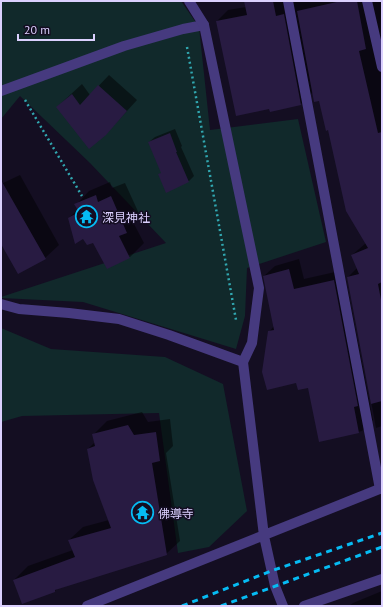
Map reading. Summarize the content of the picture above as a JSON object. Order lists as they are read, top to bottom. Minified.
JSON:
{"places":{"temple":["深見神社","佛導寺"]},"scale_bar":"20 m"}
